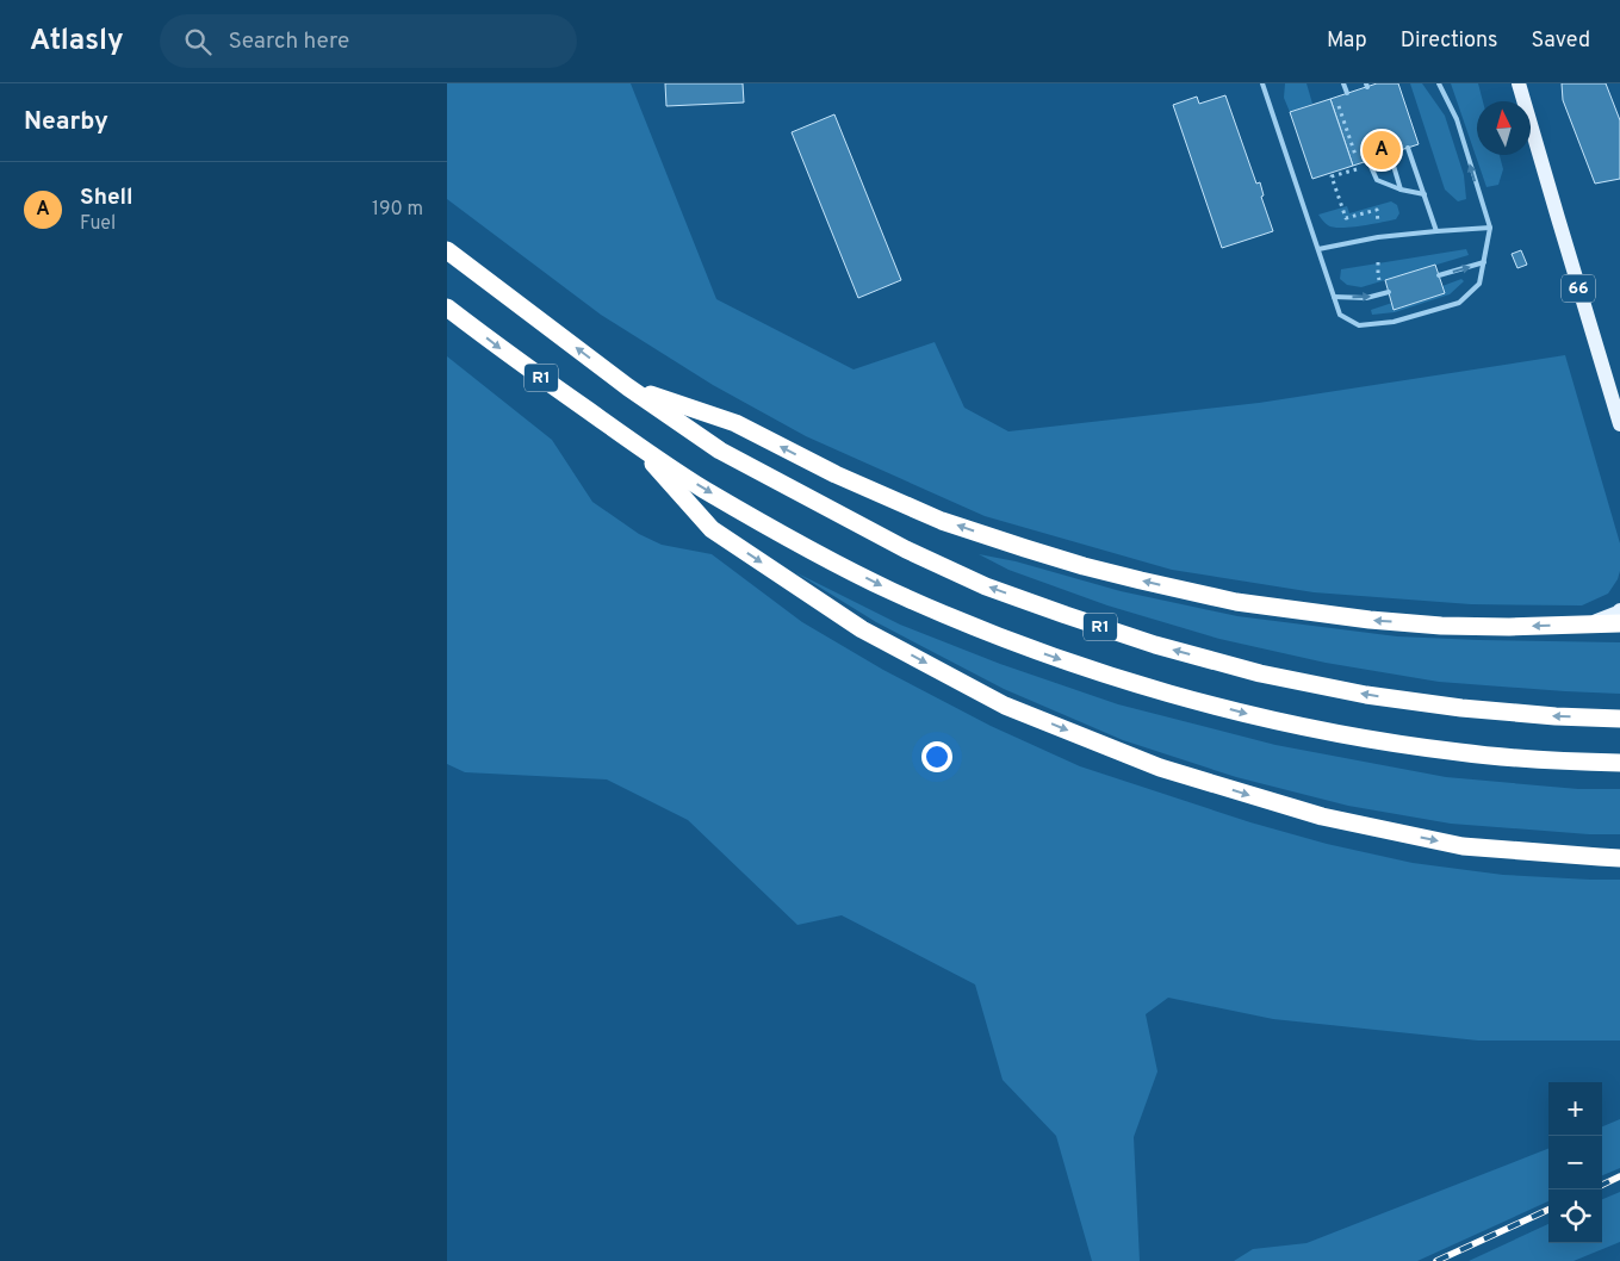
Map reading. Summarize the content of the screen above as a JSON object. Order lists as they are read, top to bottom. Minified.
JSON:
{"streets":{"highway":["R1"],"main road":["66"]},"north":"top","page":{"header":"Atlasly","search":"Search here","nav":["Map","Directions","Saved"],"heading":"Nearby","pins":"A","list":[{"mark":"A","name":"Shell","note":"Fuel","value":"190 m"}],"map_buttons":["+","−"]}}
